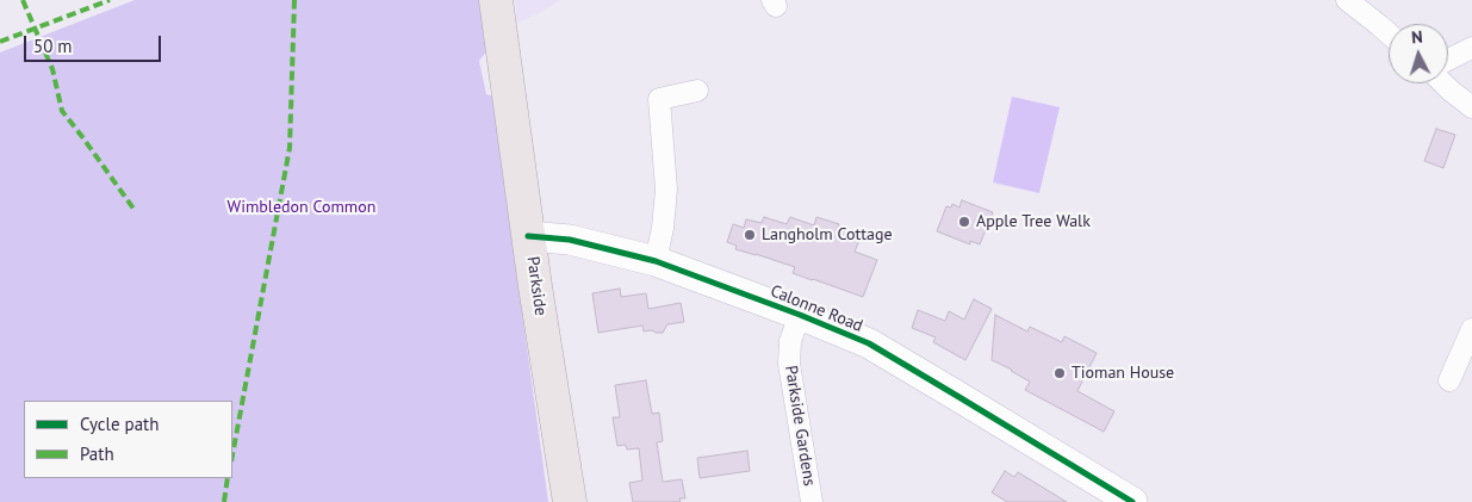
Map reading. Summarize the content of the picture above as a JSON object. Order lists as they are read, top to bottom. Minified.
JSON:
{"streets":{"main road":["Parkside"],"street":["Calonne Road","Parkside Gardens"]},"crossings":[["Parkside","Calonne Road"],["Calonne Road","Parkside Gardens"]],"parks":["Wimbledon Common"],"places":["Apple Tree Walk","Langholm Cottage","Tioman House"],"legend":["Cycle path","Path"],"scale_bar":"50 m","north":"top"}
